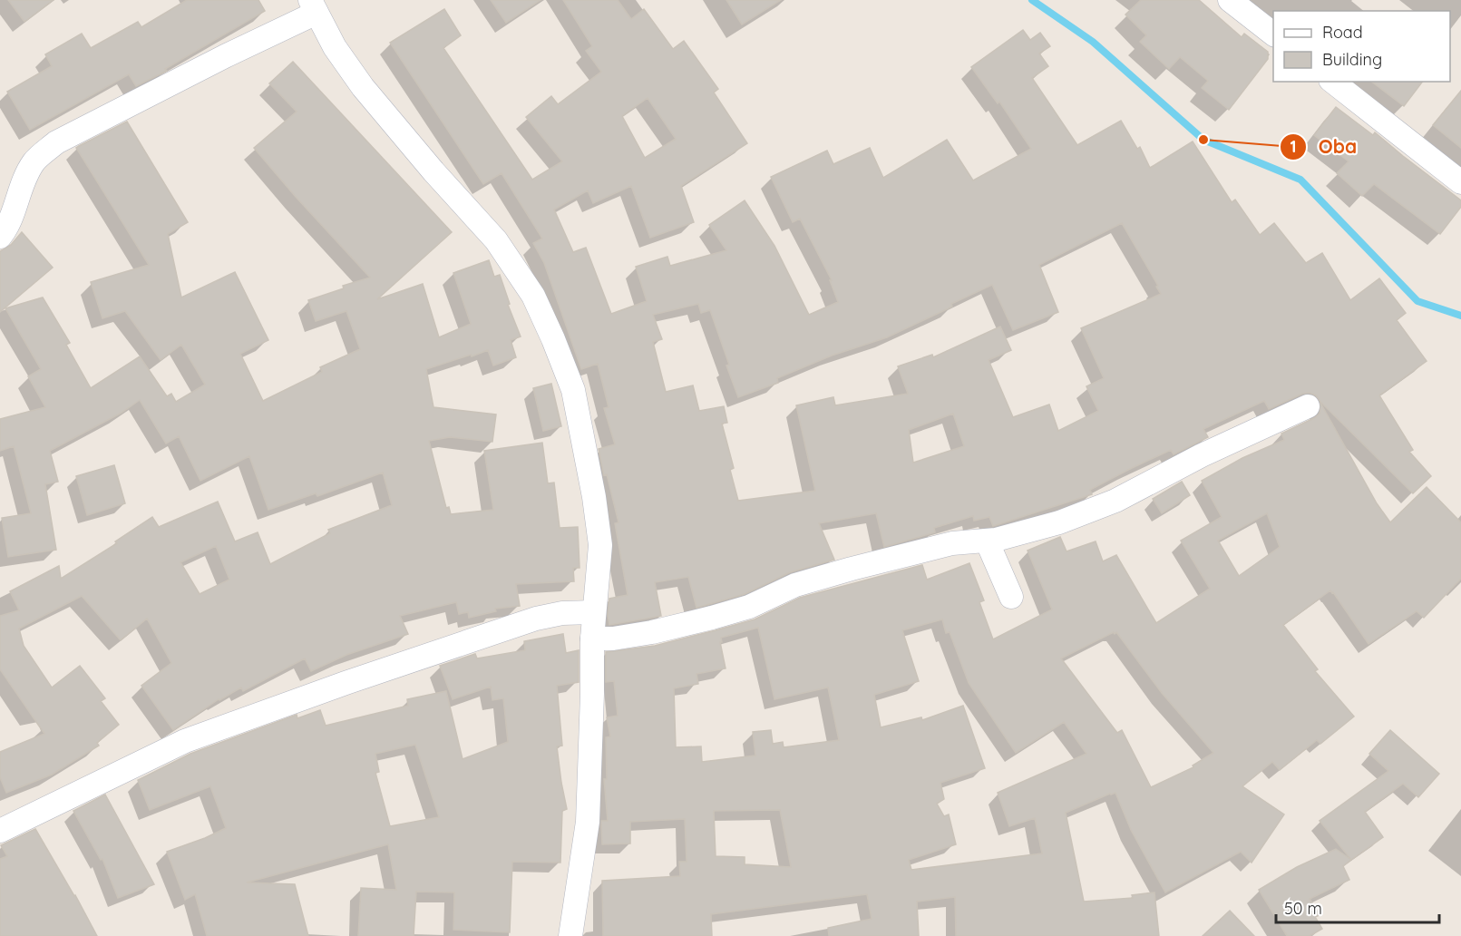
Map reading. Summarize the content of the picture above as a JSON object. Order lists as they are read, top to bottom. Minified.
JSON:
{"places":["Oba"],"legend":["Road","Building"],"scale_bar":"50 m"}
